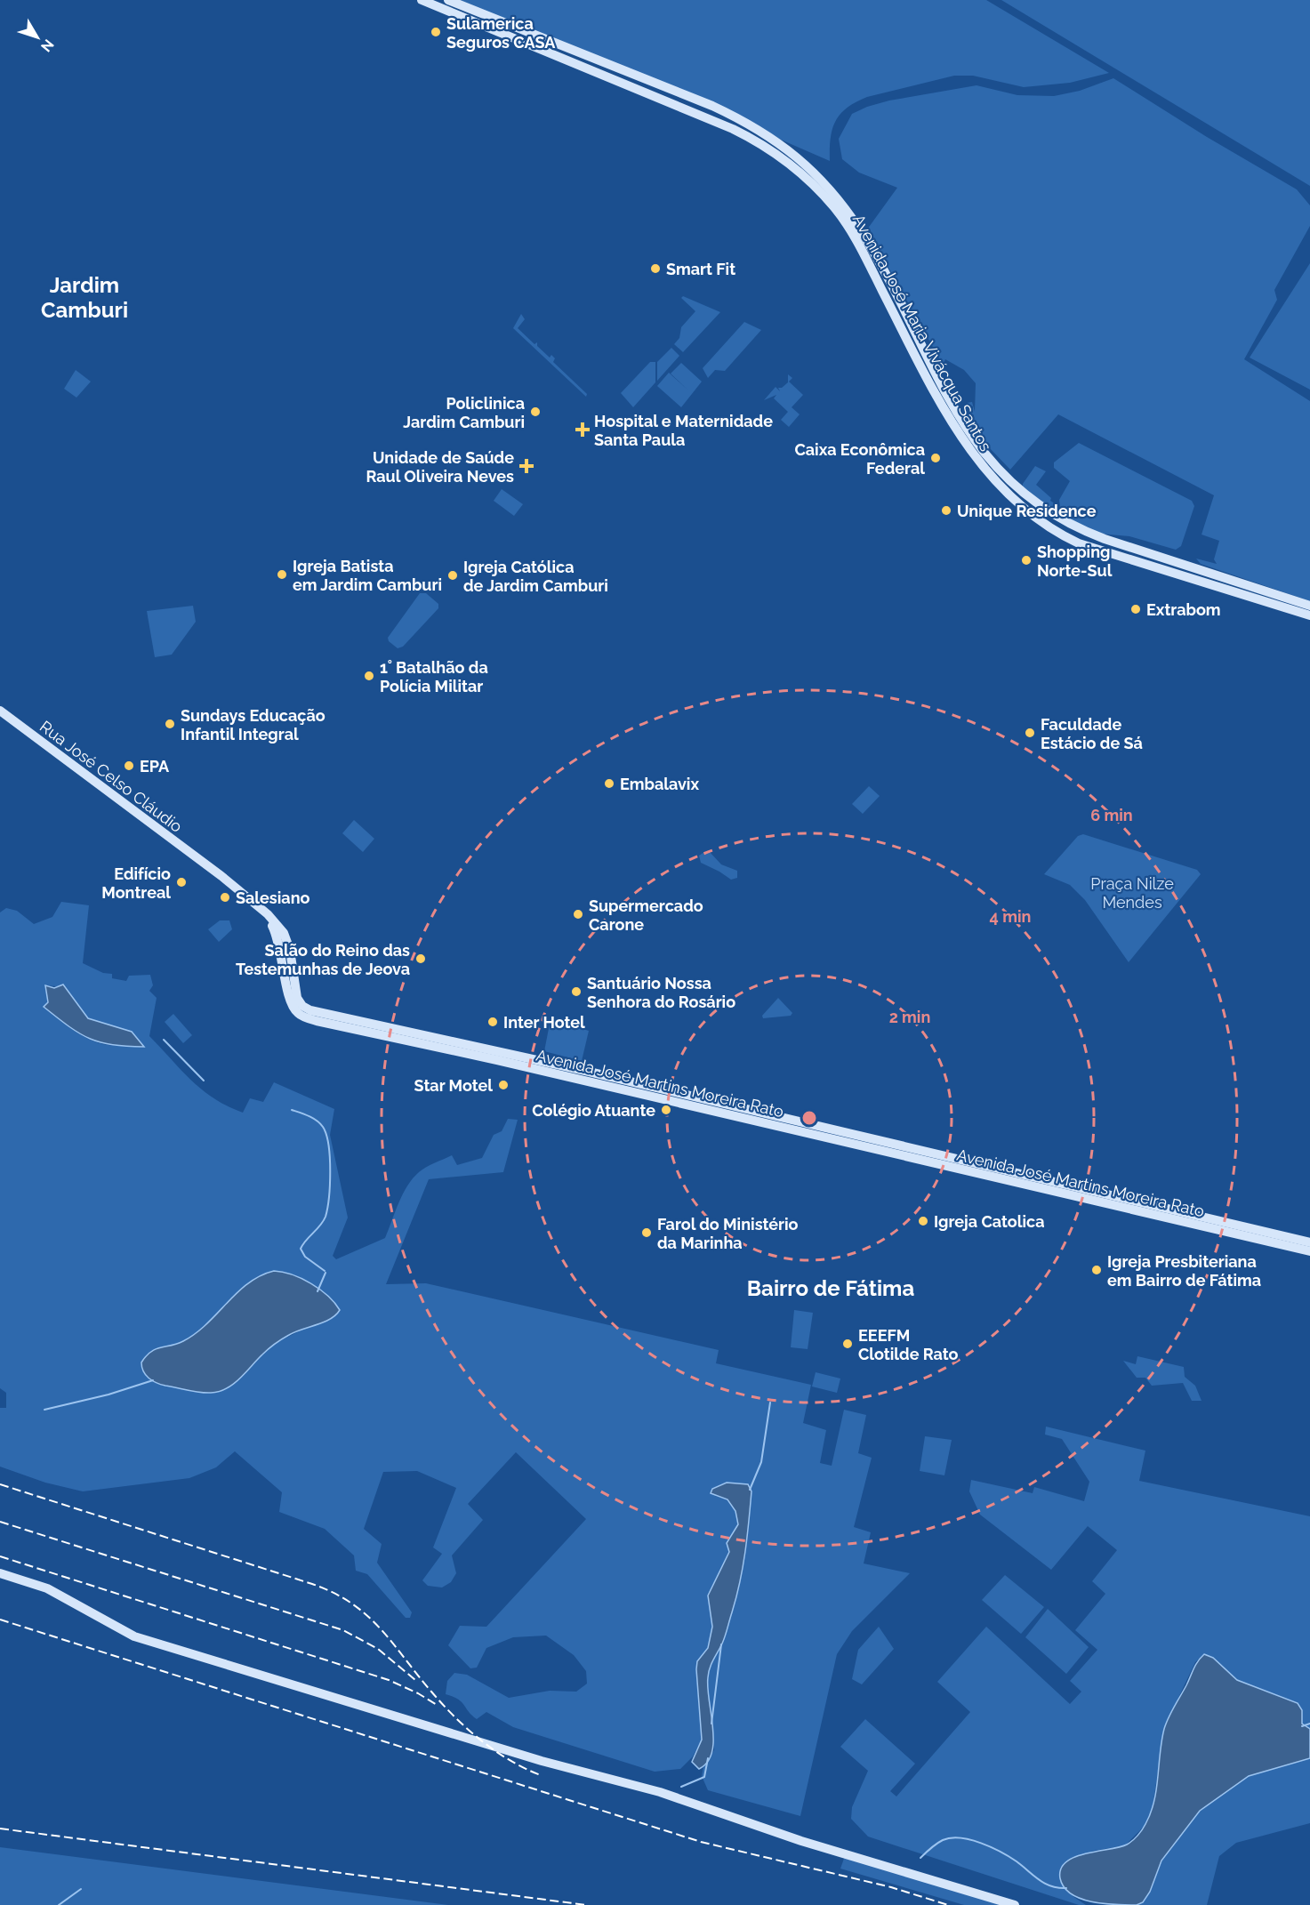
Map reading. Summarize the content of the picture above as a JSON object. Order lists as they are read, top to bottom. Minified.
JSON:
{"streets":{"street":["Avenida José Maria Vivácqua Santos","Rua José Celso Cláudio","Avenida José Martins Moreira Rato"]},"crossings":[["Rua José Celso Cláudio","Avenida José Martins Moreira Rato"]],"districts":["Jardim Camburi","Bairro de Fátima"],"parks":["Praça Nilze Mendes"],"places":{"other":["Sulamerica Seguros CASA","Smart Fit","Policlinica Jardim Camburi","Caixa Econômica Federal","Unique Residence","Shopping Norte-Sul","Igreja Batista em Jardim Camburi","Igreja Católica de Jardim Camburi","Extrabom","1˚ Batalhão da Polícia Militar","Sundays Educação Infantil Integral","Faculdade Estácio de Sá","EPA","Embalavix","Edifício Montreal","Salesiano","Supermercado Carone","Salão do Reino das Testemunhas de Jeova","Santuário Nossa Senhora do Rosário","Inter Hotel","Star Motel","Colégio Atuante","Igreja Catolica","Farol do Ministério da Marinha","Igreja Presbiteriana em Bairro de Fátima","EEEFM Clotilde Rato"],"health":["Hospital e Maternidade Santa Paula","Unidade de Saúde Raul Oliveira Neves"]},"north":"bottom right","rings":["6 min","4 min","2 min"]}
